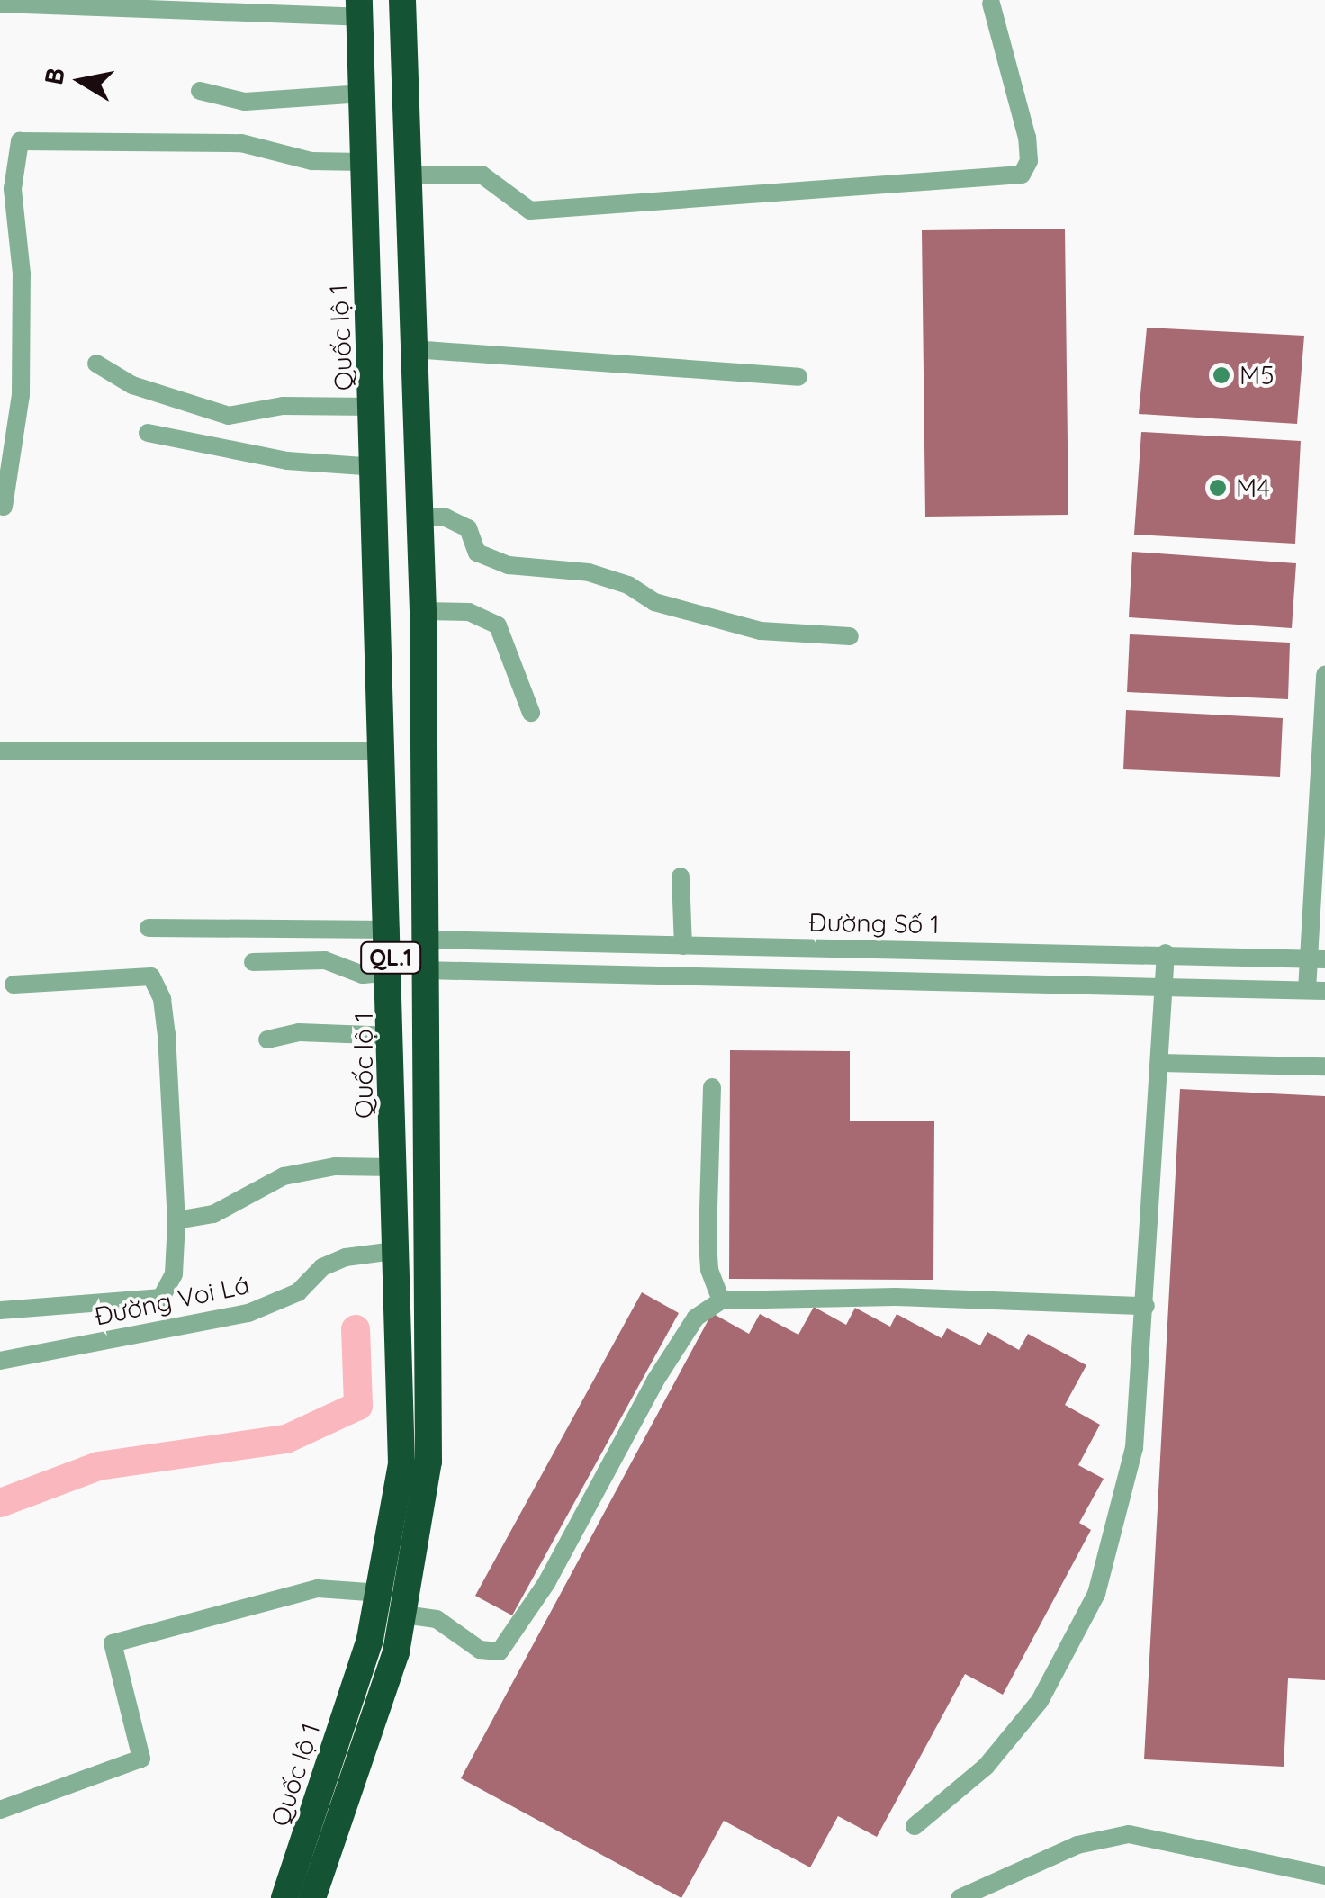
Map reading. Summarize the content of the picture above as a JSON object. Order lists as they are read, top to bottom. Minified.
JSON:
{"streets":{"highway":["Quốc lộ 1","QL.1"],"street":["Đường Số 1","Đường Voi Lá"]},"crossings":[["Quốc lộ 1","Đường Voi Lá"],["Đường Số 1","QL.1"]],"places":["M5","M4"],"north":"left"}
